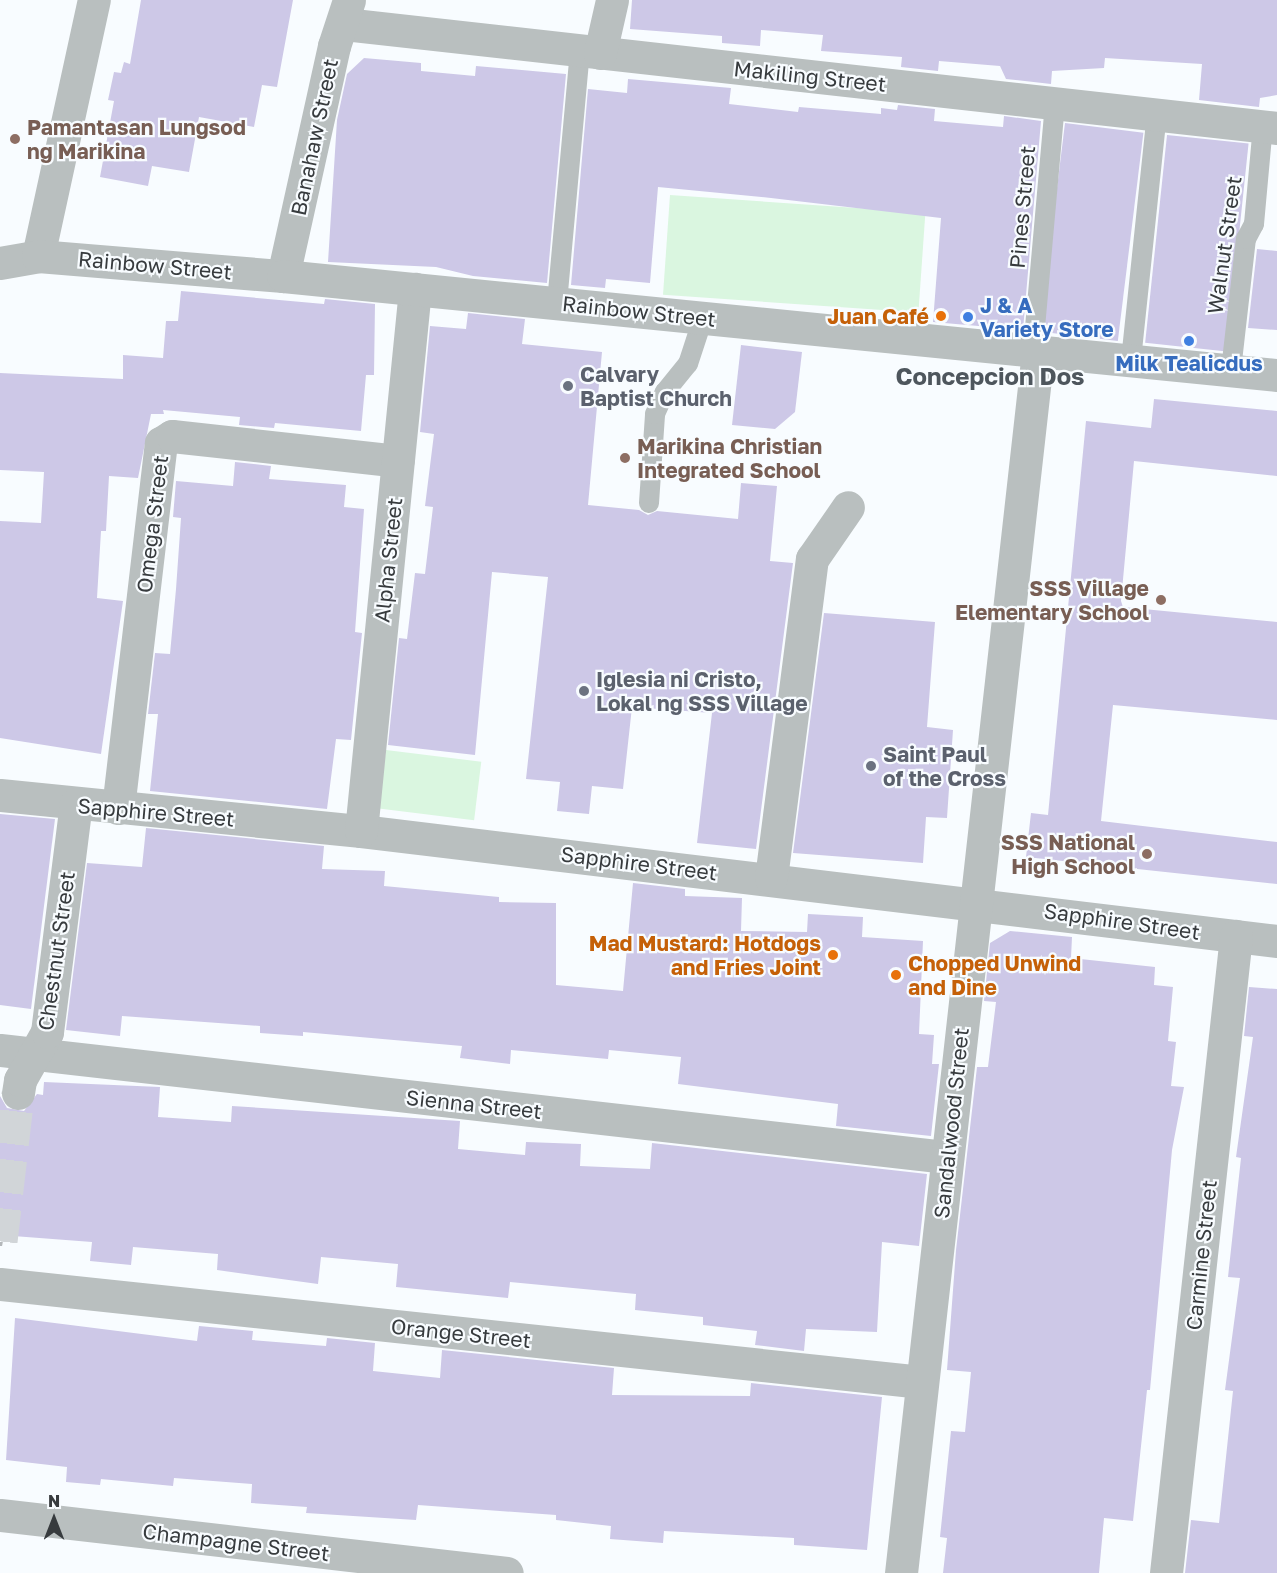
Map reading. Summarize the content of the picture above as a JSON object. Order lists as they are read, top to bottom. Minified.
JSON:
{"streets":{"street":["Makiling Street","Banahaw Street","Rainbow Street","Omega Street","Alpha Street","Sapphire Street","Chestnut Street","Sienna Street","Sandalwood Street","Carmine Street","Orange Street","Champagne Street"],"lane":["Pines Street","Walnut Street"]},"crossings":[["Makiling Street","Banahaw Street"],["Makiling Street","Pines Street"],["Makiling Street","Walnut Street"],["Banahaw Street","Rainbow Street"],["Pines Street","Rainbow Street"],["Pines Street","Sandalwood Street"],["Walnut Street","Rainbow Street"],["Rainbow Street","Alpha Street"],["Rainbow Street","Sandalwood Street"],["Omega Street","Alpha Street"],["Omega Street","Sapphire Street"],["Alpha Street","Sapphire Street"],["Sapphire Street","Chestnut Street"],["Sapphire Street","Sandalwood Street"],["Sapphire Street","Carmine Street"],["Chestnut Street","Sienna Street"],["Sienna Street","Sandalwood Street"],["Sandalwood Street","Orange Street"]],"districts":["Concepcion Dos"],"places":["Pamantasan Lungsod ng Marikina","Juan Café","J & A Variety Store","Milk Tealicdus","Calvary Baptist Church","Marikina Christian Integrated School","SSS Village Elementary School","Iglesia ni Cristo, Lokal ng SSS Village","Saint Paul of the Cross","SSS National High School","Mad Mustard: Hotdogs and Fries Joint","Chopped Unwind and Dine"],"north":"top"}
